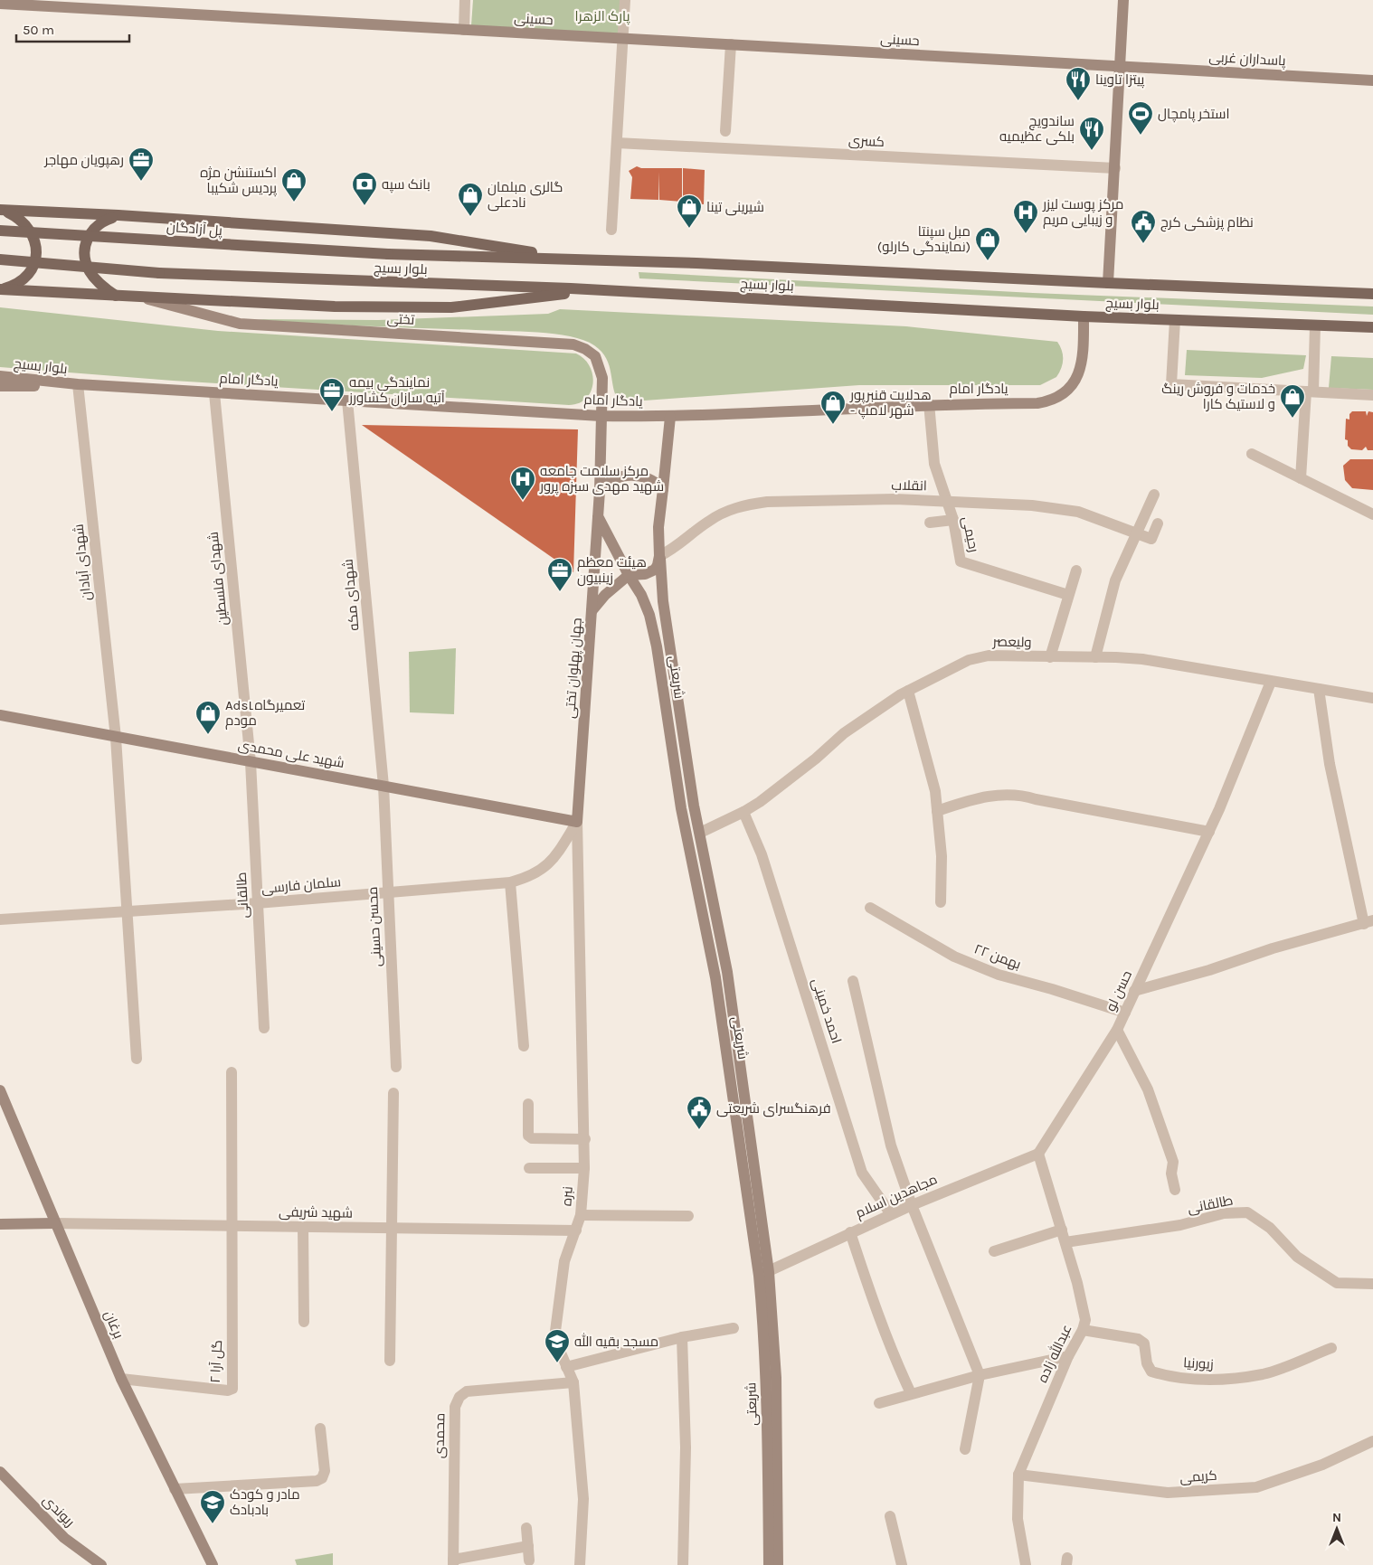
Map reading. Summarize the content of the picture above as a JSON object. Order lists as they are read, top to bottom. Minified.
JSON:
{"streets":{"main road":["پل آزادگان","بلوار بسیج"],"street":["حسینی","پاسداران غربی","کسری","تختی","یادگار امام","انقلاب","رحیمی","شهدای آبادان","شهدای فلسطین","شهدای مکه","ولیعصر","جهان پهلوان تختی","شریعتی","شهید علی محمدی","سلمان فارسی","طالقانی","محسن حسینی","۲۲ بهمن","حسن لو","احمد خمینی","نبره","مجاهدین اسلام","شهید شریفی","برغان","عبدالله زاده","گل آرا ۲","زیورنیا","محمدی","کریمی","ریوندی"]},"crossings":[["حسینی","پاسداران غربی"],["پل آزادگان","بلوار بسیج"],["بلوار بسیج","یادگار امام"],["بلوار بسیج","شهدای آبادان"],["تختی","یادگار امام"],["یادگار امام","رحیمی"],["یادگار امام","شهدای آبادان"],["یادگار امام","شهدای فلسطین"],["یادگار امام","شهدای مکه"],["یادگار امام","شریعتی"],["انقلاب","رحیمی"],["انقلاب","شریعتی"],["شهدای آبادان","شهید علی محمدی"],["شهدای آبادان","سلمان فارسی"],["شهدای فلسطین","شهید علی محمدی"],["شهدای فلسطین","طالقانی"],["شهدای مکه","شهید علی محمدی"],["شهدای مکه","محسن حسینی"],["ولیعصر","شریعتی"],["ولیعصر","حسن لو"],["ولیعصر","احمد خمینی"],["جهان پهلوان تختی","شریعتی"],["جهان پهلوان تختی","شهید علی محمدی"],["جهان پهلوان تختی","سلمان فارسی"],["جهان پهلوان تختی","نبره"],["شریعتی","مجاهدین اسلام"],["شهید علی محمدی","سلمان فارسی"],["شهید علی محمدی","طالقانی"],["شهید علی محمدی","محسن حسینی"],["شهید علی محمدی","نبره"],["سلمان فارسی","طالقانی"],["سلمان فارسی","محسن حسینی"],["سلمان فارسی","نبره"],["طالقانی","عبدالله زاده"],["۲۲ بهمن","حسن لو"],["حسن لو","مجاهدین اسلام"],["حسن لو","عبدالله زاده"],["احمد خمینی","مجاهدین اسلام"],["نبره","شهید شریفی"],["نبره","محمدی"],["مجاهدین اسلام","عبدالله زاده"],["شهید شریفی","برغان"],["شهید شریفی","گل آرا ۲"],["برغان","گل آرا ۲"],["عبدالله زاده","زیورنیا"],["عبدالله زاده","کریمی"]],"parks":["پارک الزهرا"],"places":{"restaurant":["پیتزا تاوینا","ساندویچ بلکی عظیمیه"],"sports":["استخر پامچال"],"office":["رهپویان مهاجر","نمایندگی بیمه آتیه سازان کشاورز","هیئت معظم زینبیون"],"shop":["اکستنشن مژه پردیس شکیبا","گالری مبلمان نادعلی","شیرینی تینا","مبل سپنتا (نمایندگی کارلو)","خدمات و فروش رینگ و لاستیک کارا","هدلایت قنبرپور - شهر لامپ","AdsLتعمیرگاه مودم"],"bank":["بانک سپه"],"hospital":["مرکز پوست لیزر و زیبایی مریم","مرکز سلامت جامعه شهید مهدی سبزه پرور"],"public building":["نظام پزشکی کرج","فرهنگسرای شریعتی"],"school or university":["مسجد بقیه الله","مادر و کودک بادبادک"]},"scale_bar":"50 m","north":"top"}
